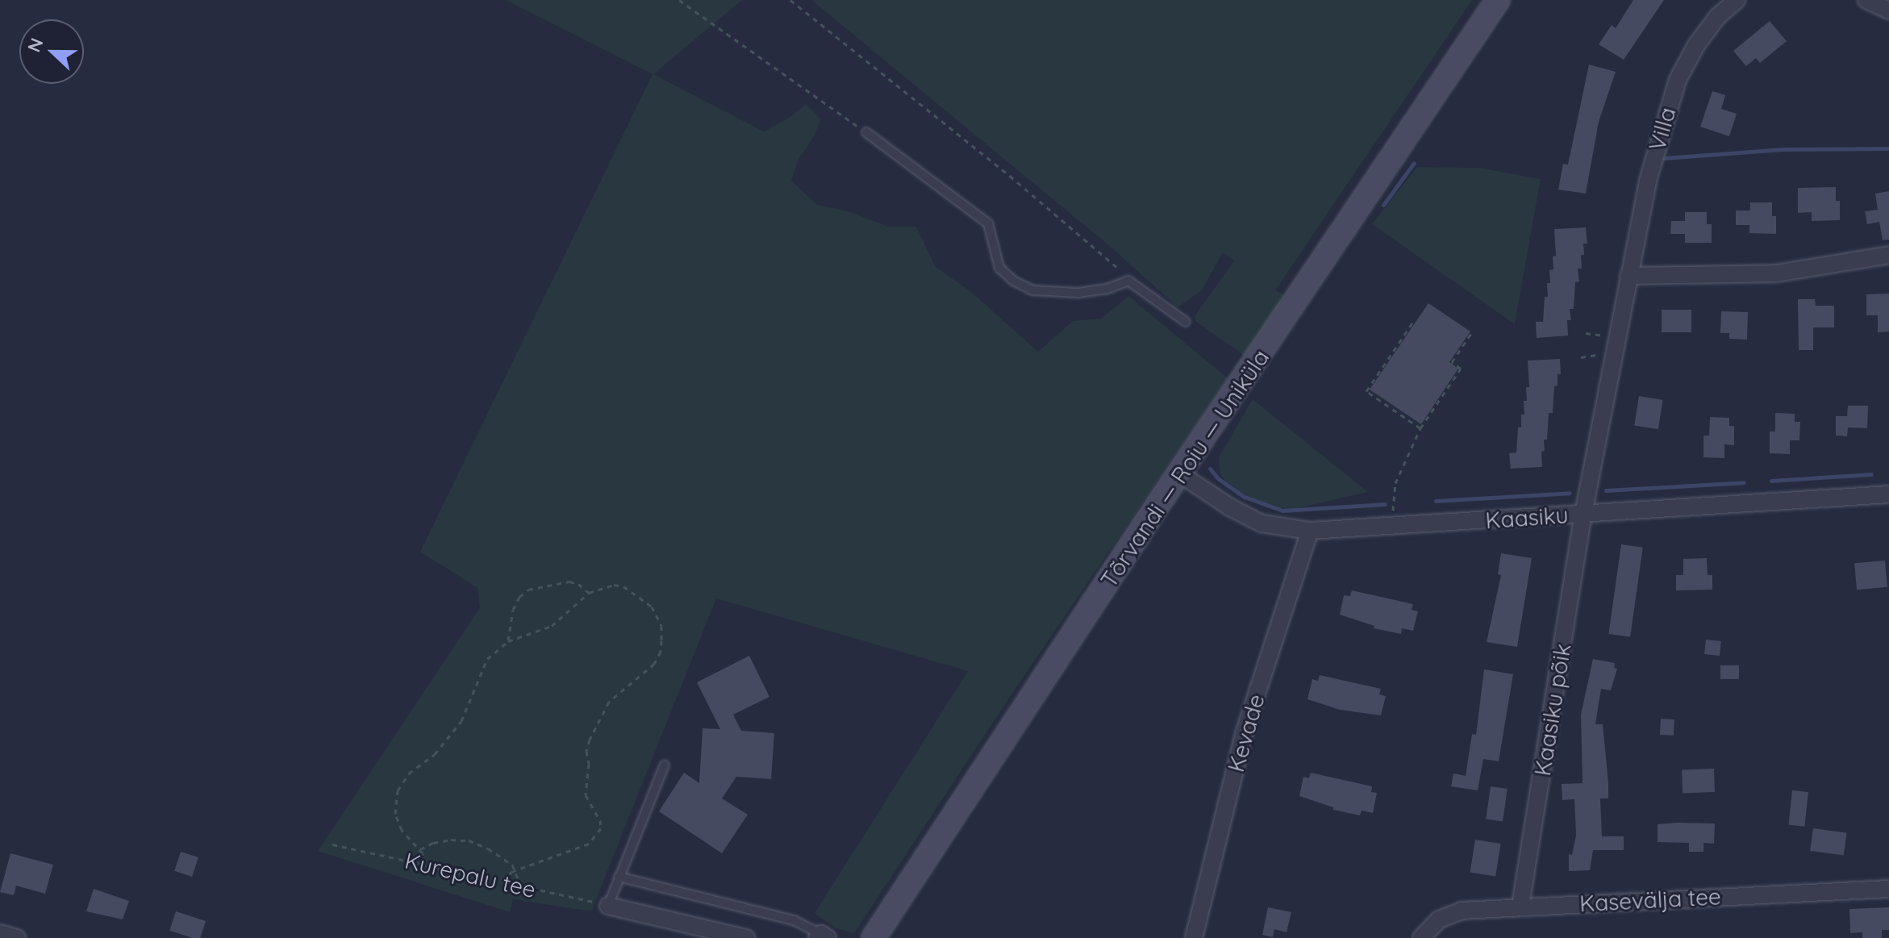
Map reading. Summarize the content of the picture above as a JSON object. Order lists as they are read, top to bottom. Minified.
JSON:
{"streets":{"street":["Villa","Tõrvandi — Roiu — Uniküla","Kaasiku","Kaasiku põik","Kevade","Kasevälja tee"],"path":["Kurepalu tee"]},"crossings":[["Villa","Kaasiku"],["Villa","Kaasiku põik"],["Tõrvandi — Roiu — Uniküla","Kaasiku"],["Kaasiku","Kaasiku põik"],["Kaasiku","Kevade"],["Kaasiku põik","Kasevälja tee"]],"north":"left"}
